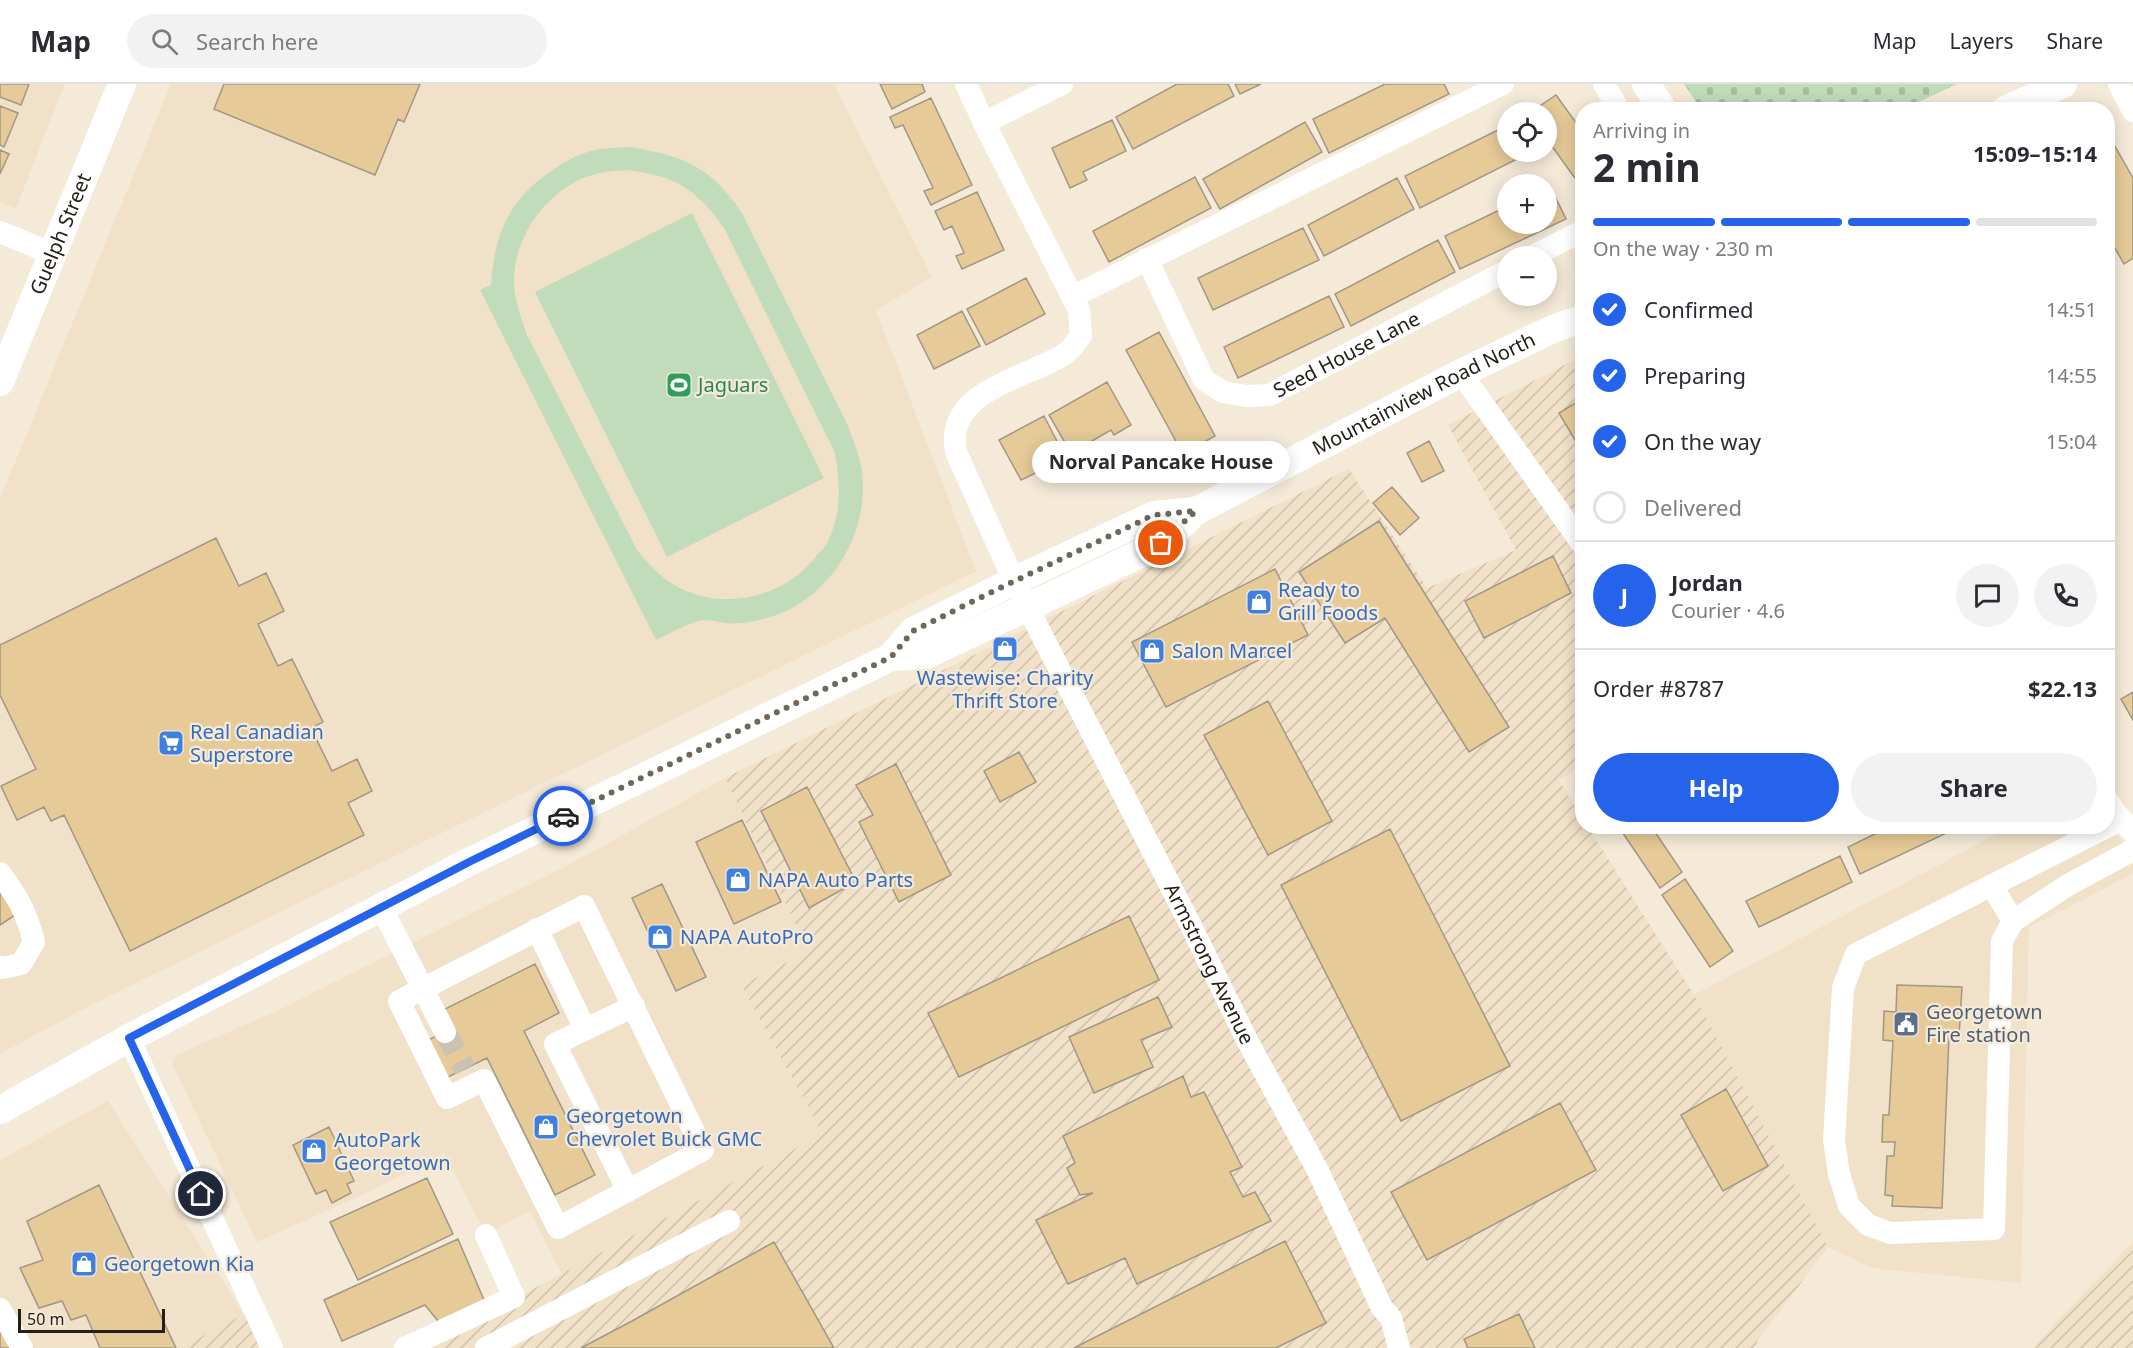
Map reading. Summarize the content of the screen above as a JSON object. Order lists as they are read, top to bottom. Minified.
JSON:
{"streets":{"main road":["Guelph Street","Mountainview Road North"],"street":["Seed House Lane","Armstrong Avenue"]},"crossings":[["Mountainview Road North","Armstrong Avenue"]],"places":{"sports":["Jaguars"],"other":["Norval Pancake House"],"shop":["Ready to Grill Foods","Wastewise: Charity Thrift Store","Salon Marcel","NAPA Auto Parts","NAPA AutoPro","Georgetown Chevrolet Buick GMC","AutoPark Georgetown","Georgetown Kia"],"supermarket":["Real Canadian Superstore"],"public building":["Georgetown Fire station"]},"scale_bar":"50 m","page":{"header":"Map","search":"Search here","nav":["Map","Layers","Share"],"map_buttons":["+","−"],"heading":["2 min","Arriving in","15:09–15:14"],"panel":["Jordan","Courier · 4.6","Order #8787","$22.13"],"bar":"On the way · 230 m","list":[["Confirmed","14:51"],["Preparing","14:55"],["On the way","15:04"],"Delivered"],"bubble":"Norval Pancake House","round":"J","buttons":["Help","Share"],"scale":"50 m"}}
